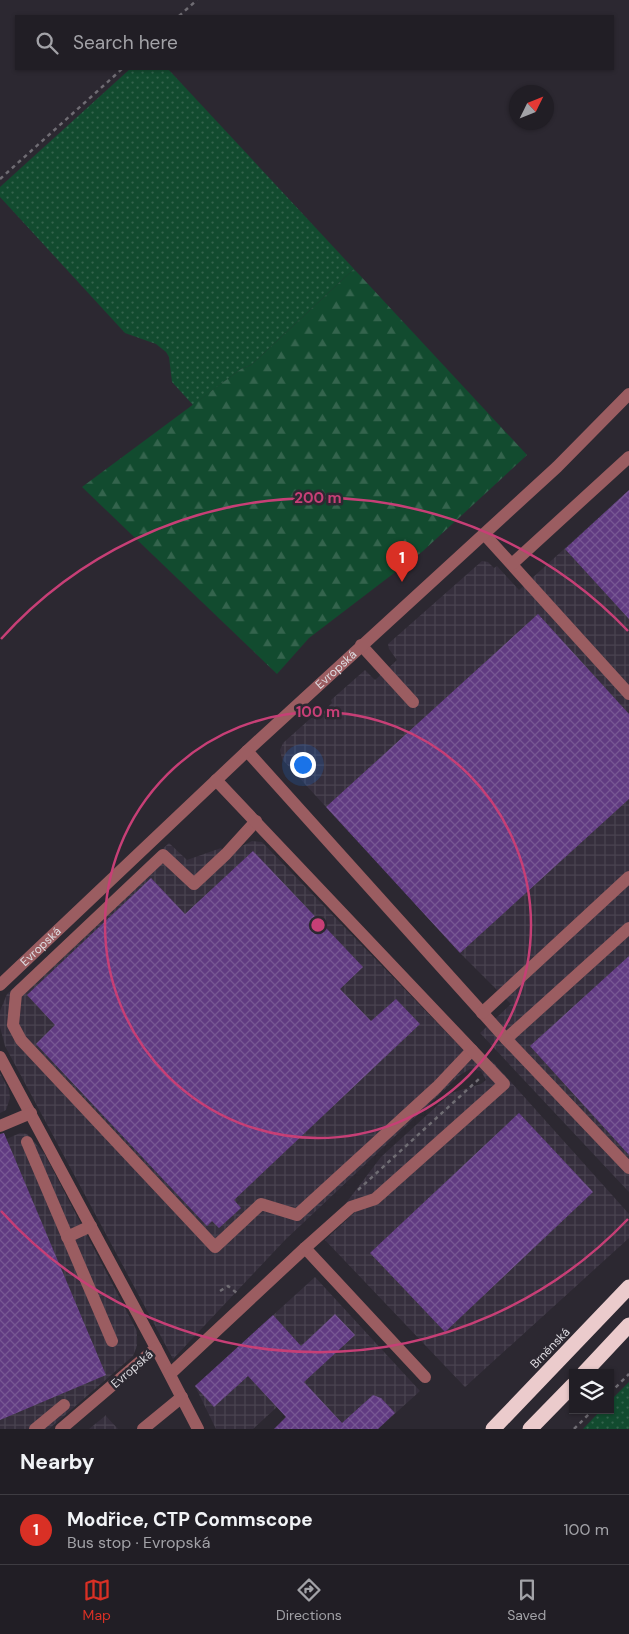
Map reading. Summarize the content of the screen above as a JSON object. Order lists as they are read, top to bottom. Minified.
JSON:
{"streets":{"highway":["Brněnská"],"street":["Evropská"]},"north":"top right","page":{"search":"Search here","pins":"1","heading":"Nearby","list":[{"mark":"1","name":"Modřice, CTP Commscope","note":"Bus stop · Evropská","value":"100 m"}],"nav":["Map","Directions","Saved"]},"rings":["200 m","100 m"]}
